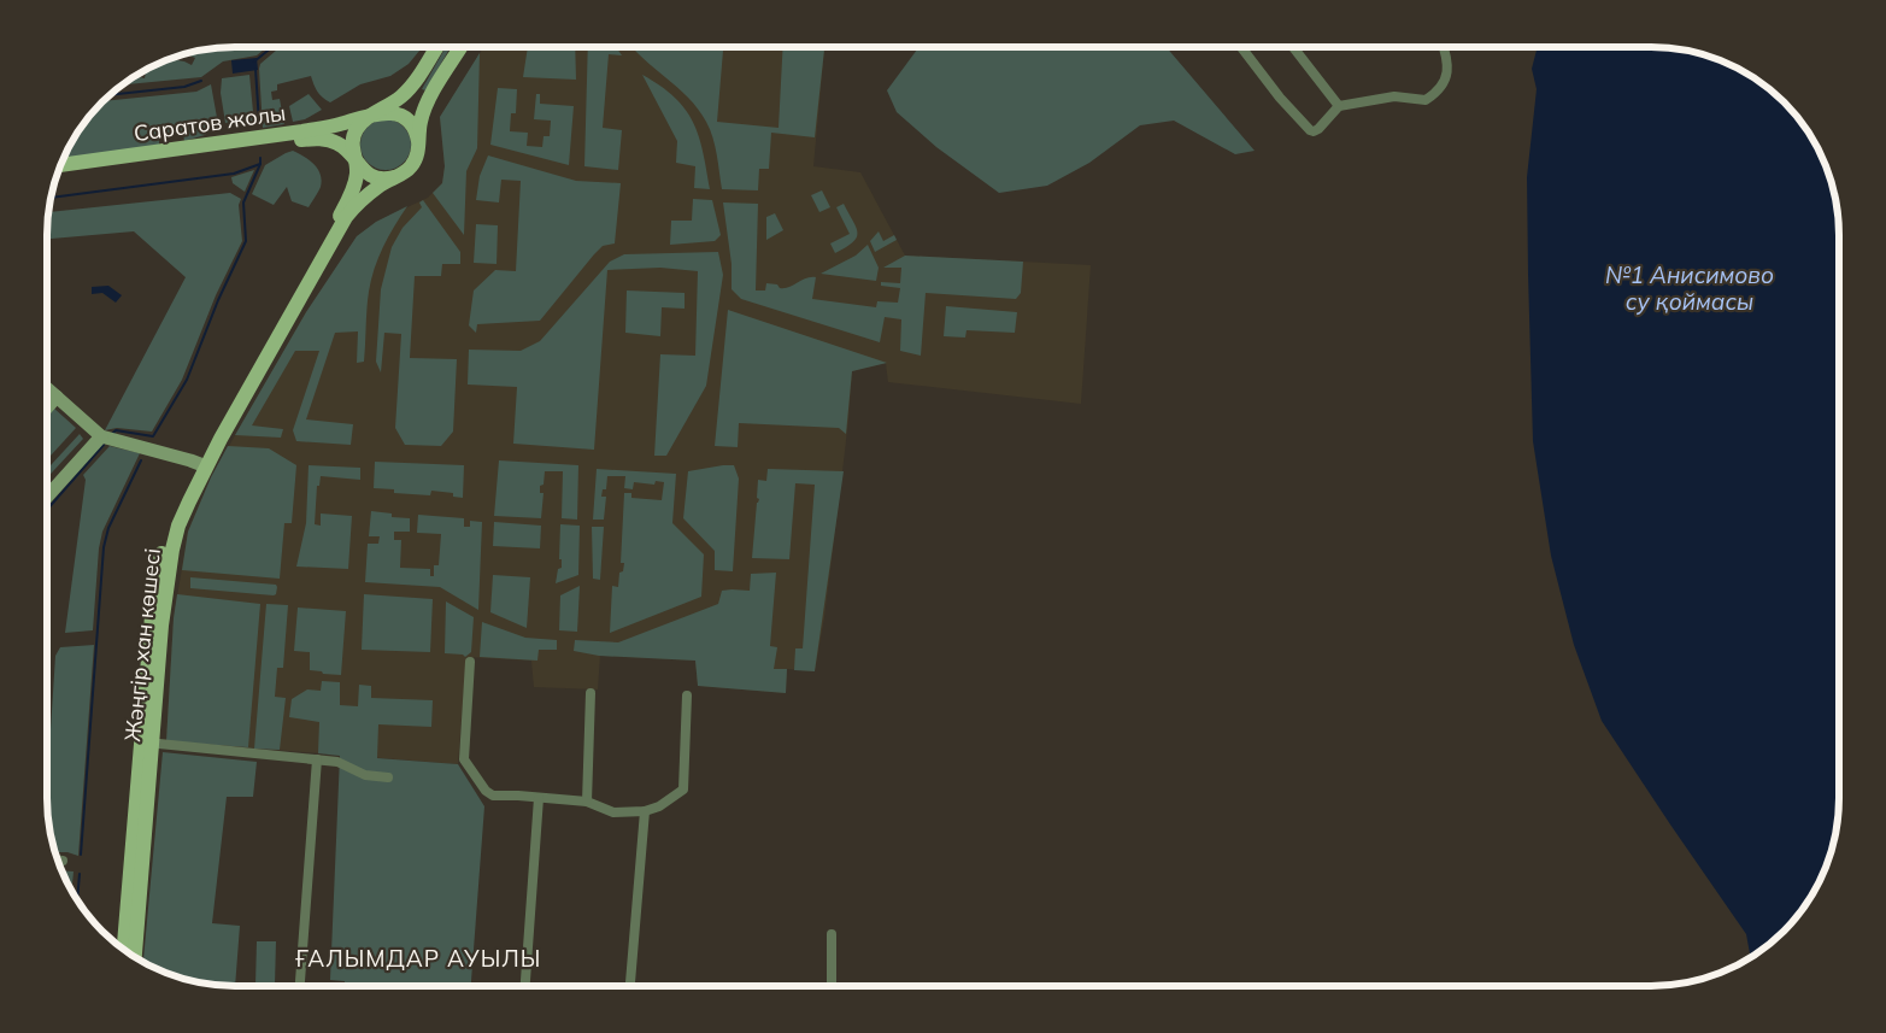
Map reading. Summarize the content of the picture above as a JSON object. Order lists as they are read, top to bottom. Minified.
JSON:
{"streets":{"main road":["Саратов жолы","Жәңгір хан көшесі"]},"crossings":[["Саратов жолы","Жәңгір хан көшесі"]],"districts":["ҒАЛЫМДАР АУЫЛЫ"],"water":["№1 Анисимово су қоймасы"]}
